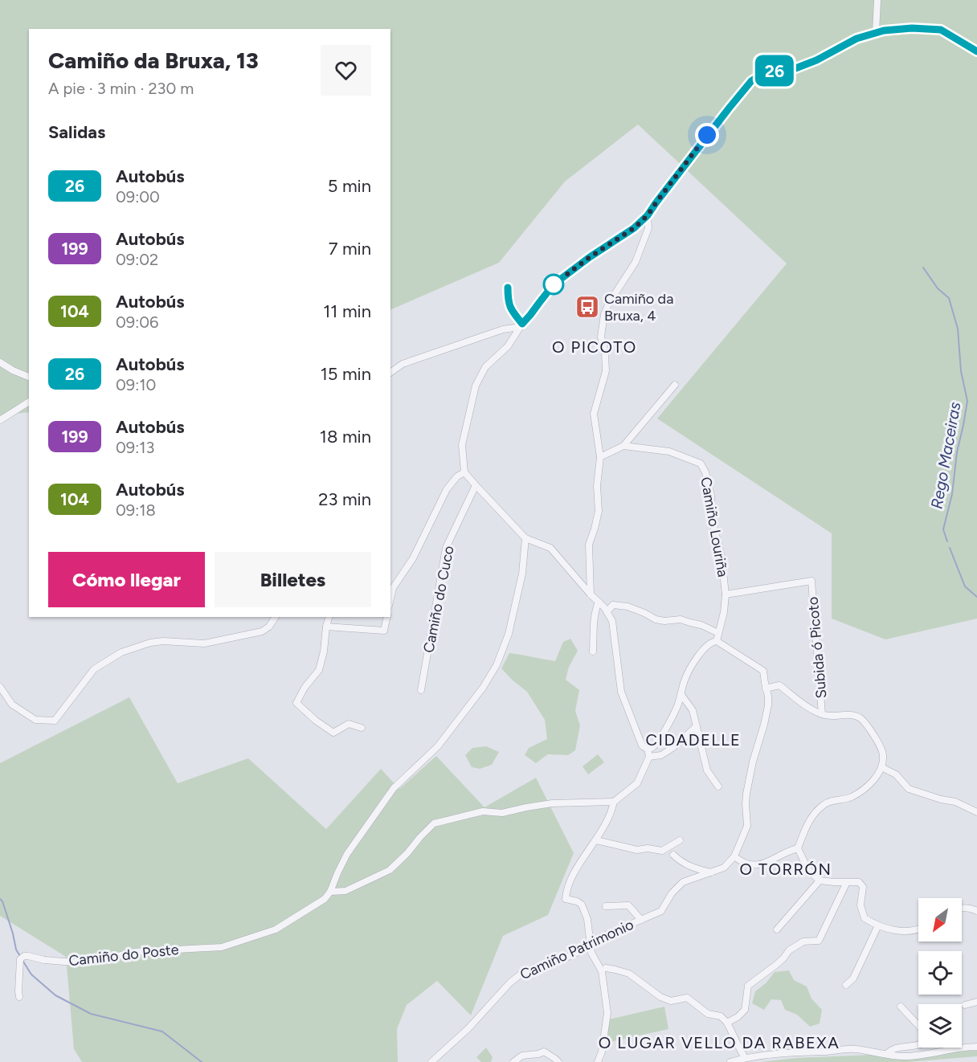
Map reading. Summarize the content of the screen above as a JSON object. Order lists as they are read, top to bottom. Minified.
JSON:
{"streets":{"street":["Camiño Louriña","Camiño do Cuco","Subida ó Picoto","Camiño Patrimonio","Camiño do Poste"]},"crossings":[["Camiño Louriña","Subida ó Picoto"]],"districts":["O PICOTO","CIDADELLE","O TORRÓN","O LUGAR VELLO DA RABEXA"],"water":["Rego Maceiras"],"places":{"bus stop":["Camiño da Bruxa, 4"]},"lines":["bus line 26"],"north":"bottom left","page":{"on_map":"26","heading":[["Camiño da Bruxa, 13","A pie · 3 min · 230 m"],"Salidas"],"list":[{"mark":"26","name":"Autobús","note":"09:00","value":"5 min"},{"mark":"199","name":"Autobús","note":"09:02","value":"7 min"},{"mark":"104","name":"Autobús","note":"09:06","value":"11 min"},{"mark":"26","name":"Autobús","note":"09:10","value":"15 min"},{"mark":"199","name":"Autobús","note":"09:13","value":"18 min"},{"mark":"104","name":"Autobús","note":"09:18","value":"23 min"}],"buttons":["Cómo llegar","Billetes"]}}
